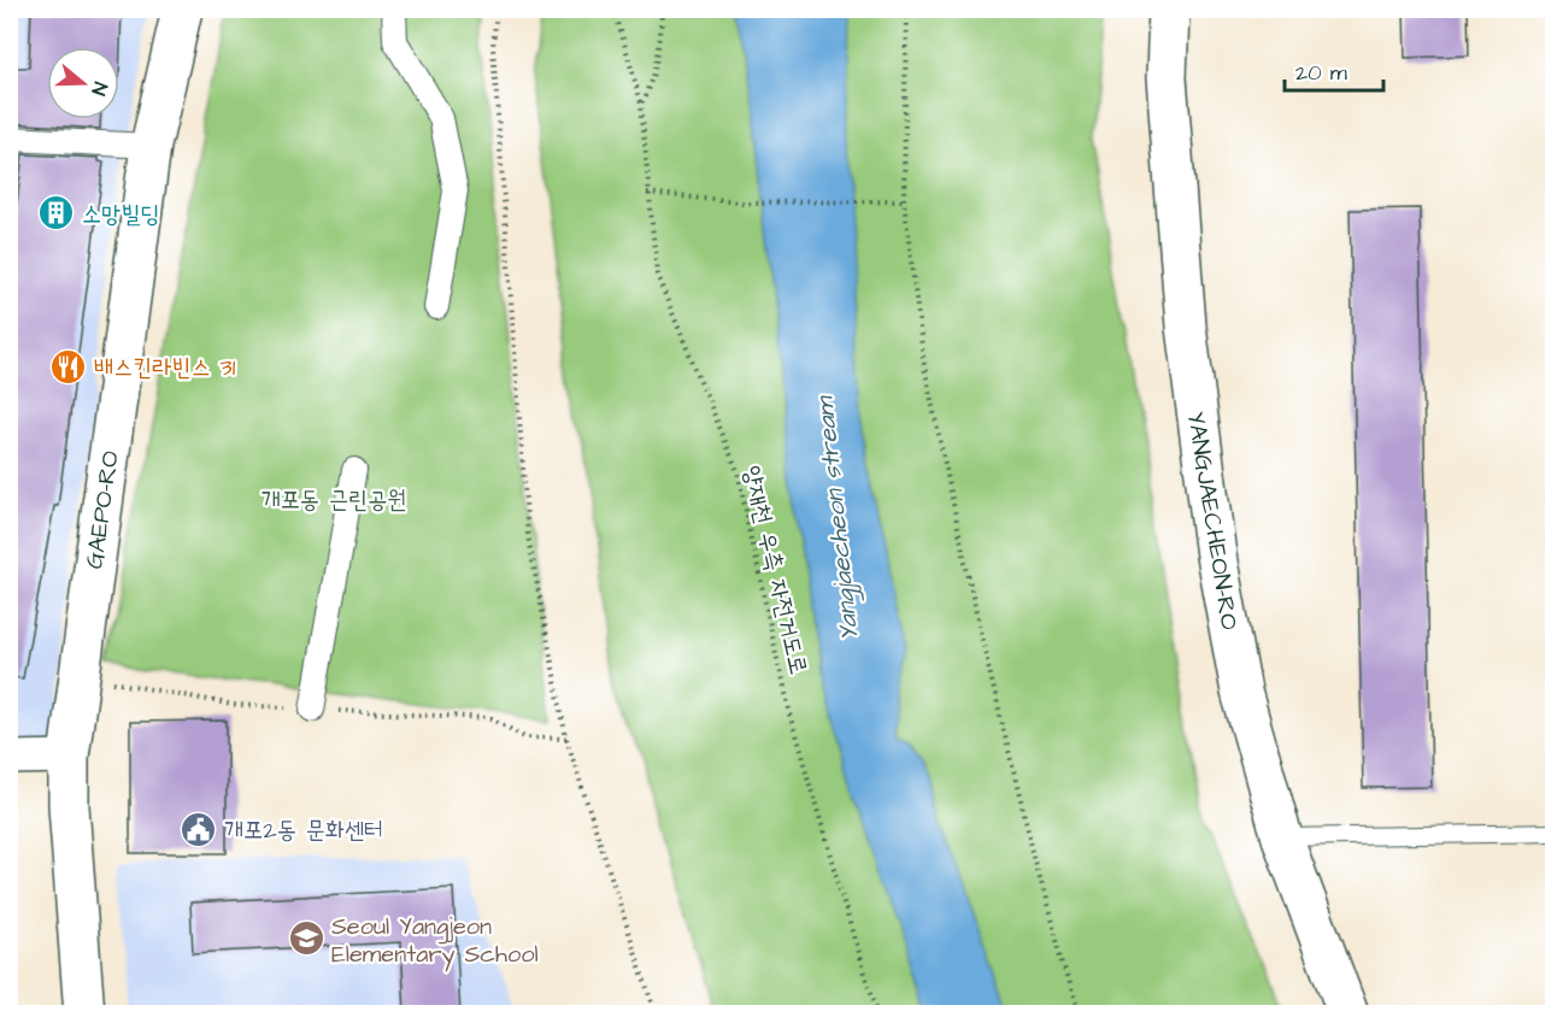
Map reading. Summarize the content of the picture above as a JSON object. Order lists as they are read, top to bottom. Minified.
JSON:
{"streets":{"street":["GAEPO-RO","YANGJAECHEON-RO"],"path":["양재천 우측 자전거도로"]},"water":["Yangjaecheon stream"],"parks":["개포동 근린공원"],"places":{"building":["소망빌딩"],"restaurant":["배스킨라빈스 31"],"public building":["개포2동 문화센터"],"school or university":["Seoul Yangjeon Elementary School"]},"scale_bar":"20 m","north":"right"}
